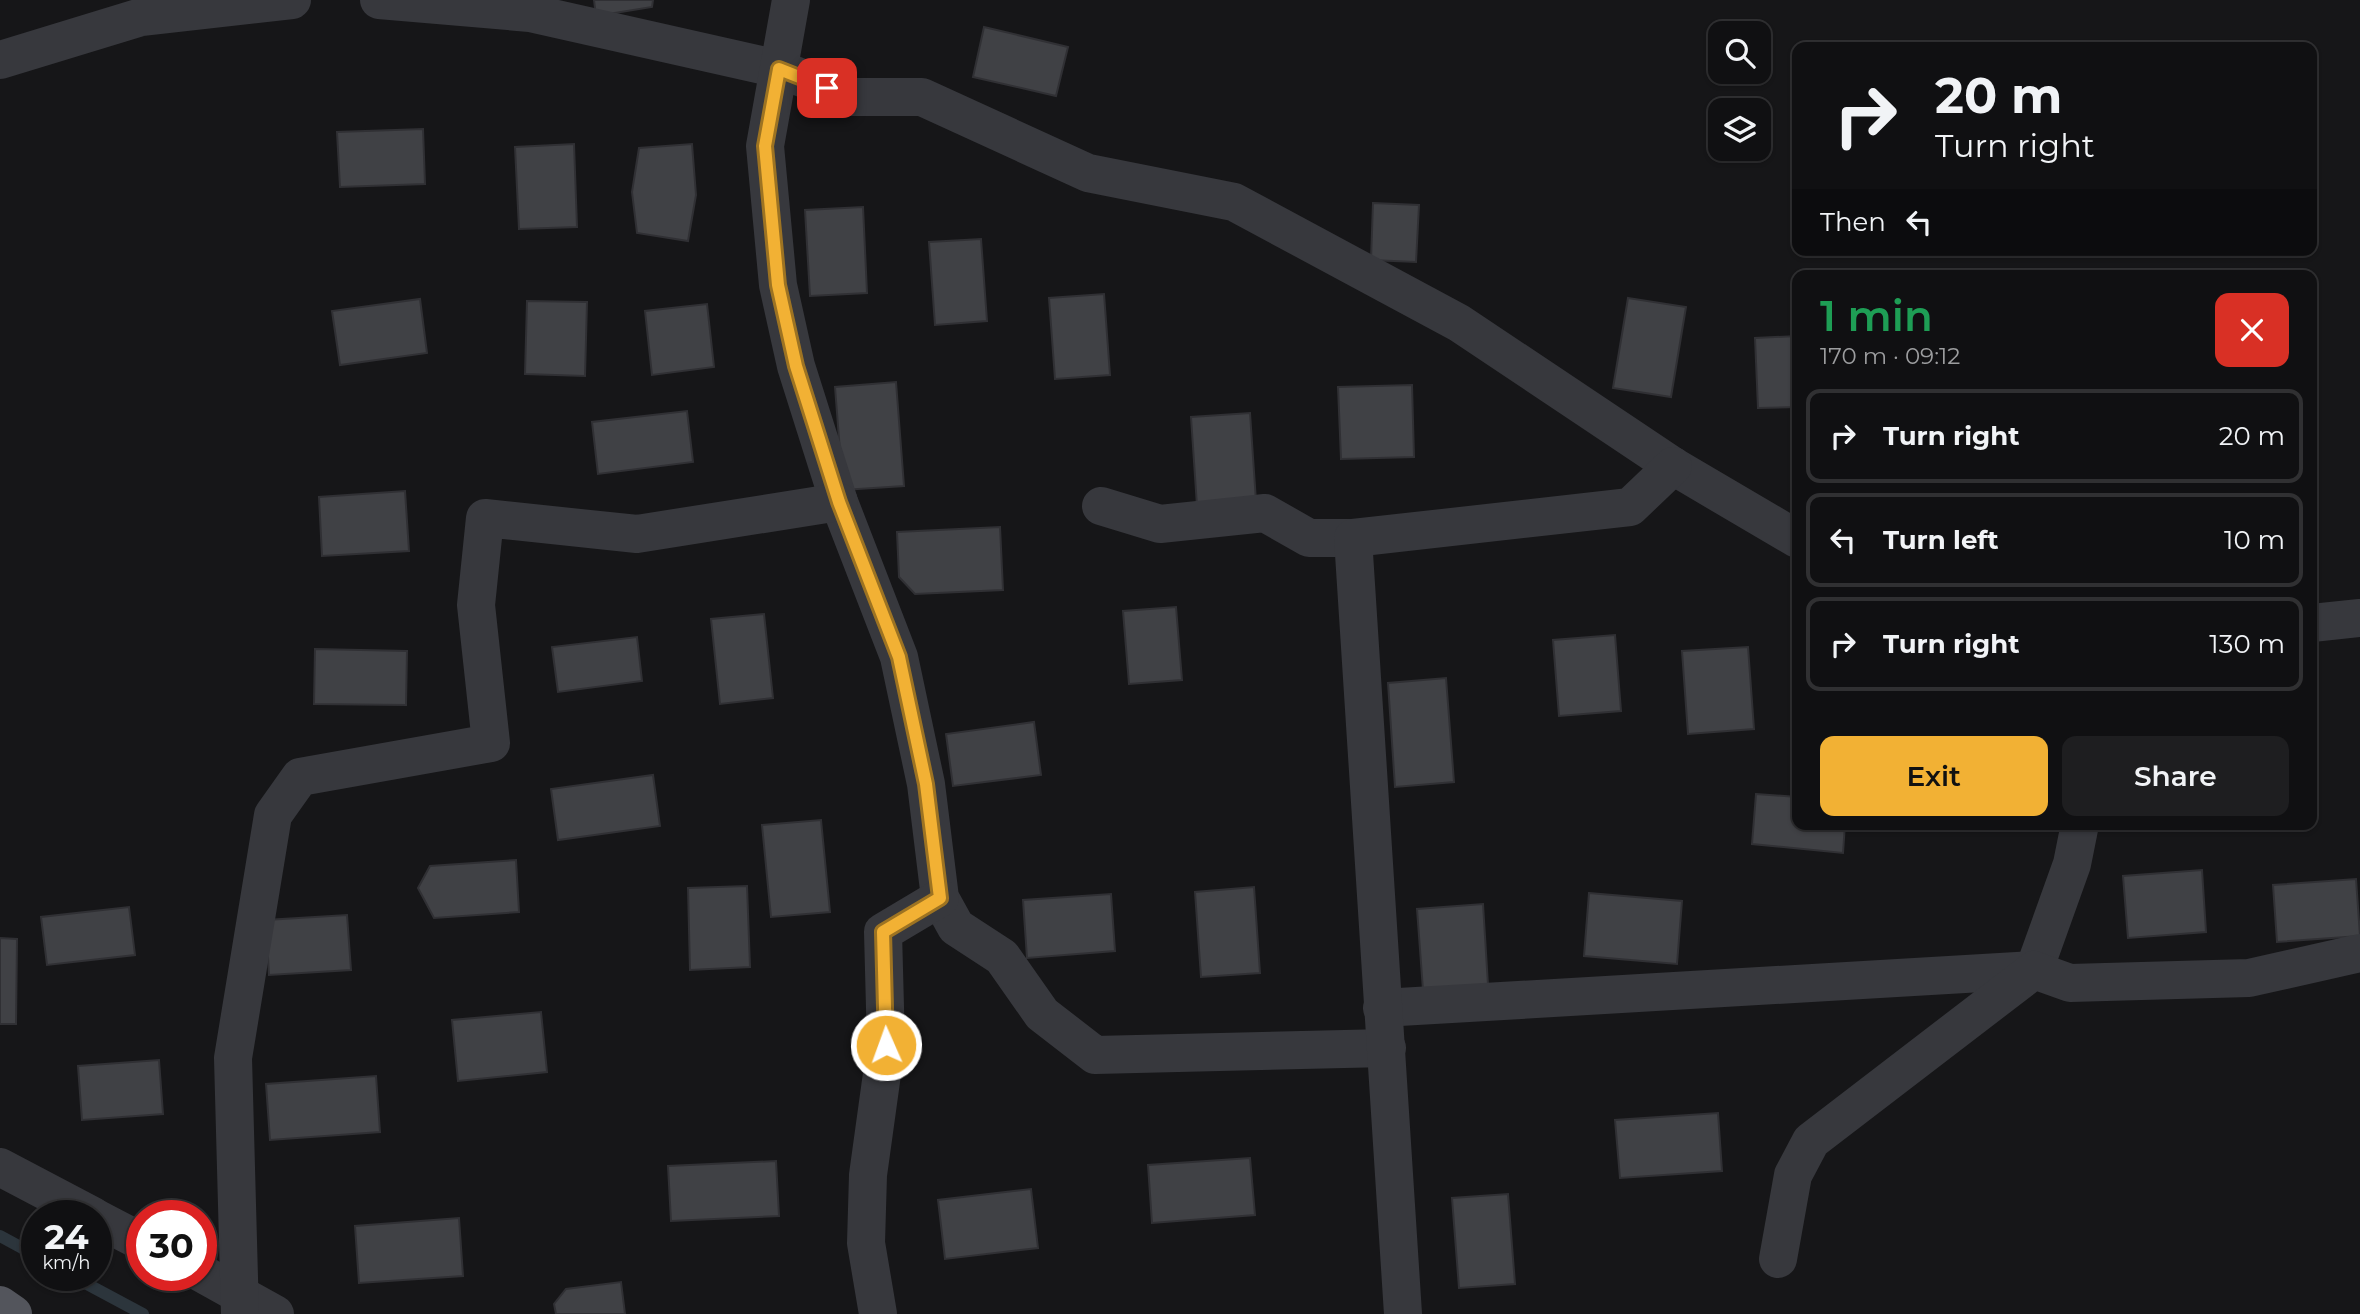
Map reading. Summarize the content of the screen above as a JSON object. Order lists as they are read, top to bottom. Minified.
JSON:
{"page":{"turn":["20 m","Turn right"],"then":"Then","heading":["1 min","170 m · 09:12"],"list":[{"name":"Turn right","value":"20 m"},{"name":"Turn left","value":"10 m"},{"name":"Turn right","value":"130 m"}],"buttons":["Exit","Share"],"speed":"24 km/h","limit":"30"}}
